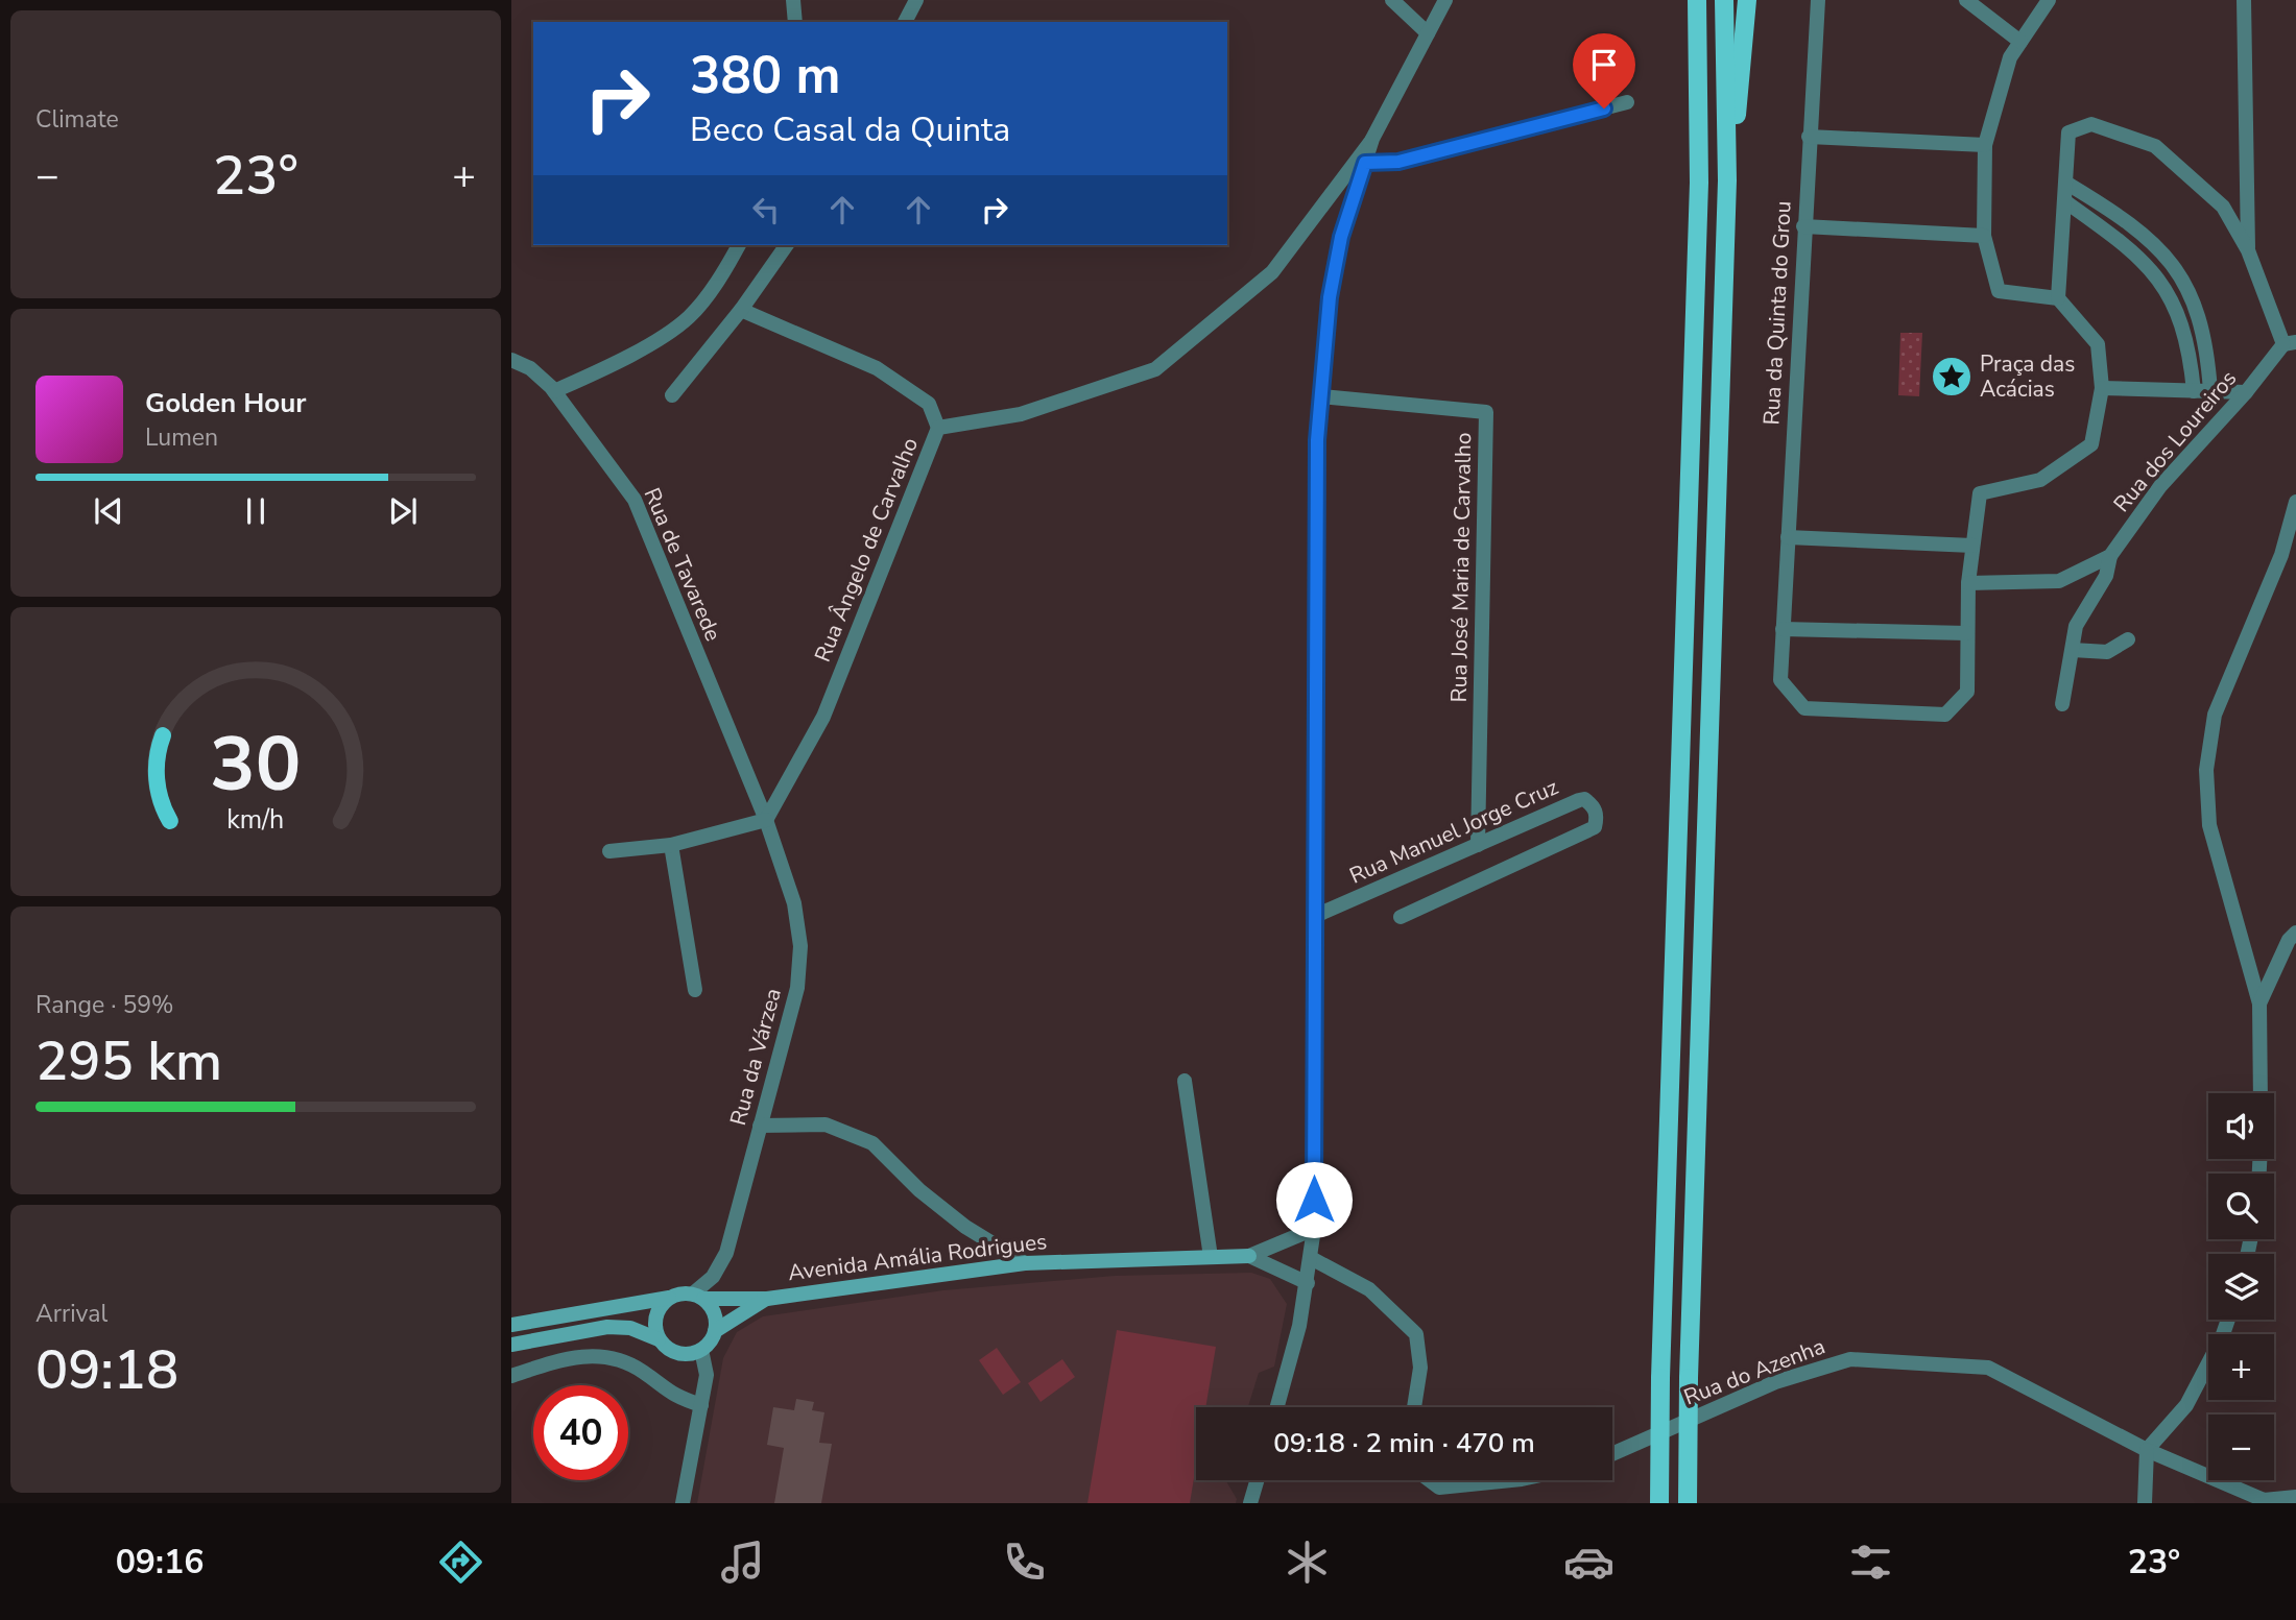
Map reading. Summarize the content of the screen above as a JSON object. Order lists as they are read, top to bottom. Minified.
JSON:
{"streets":{"main road":["Avenida Amália Rodrigues"],"street":["Rua da Quinta do Grou","Rua dos Loureiros","Rua Ângelo de Carvalho","Rua de Tavarede","Rua José Maria de Carvalho","Rua Manuel Jorge Cruz","Rua da Várzea","Rua do Azenha"]},"crossings":[["Rua da Quinta do Grou","Rua dos Loureiros"],["Rua Ângelo de Carvalho","Rua de Tavarede"],["Rua Ângelo de Carvalho","Rua da Várzea"],["Rua de Tavarede","Rua da Várzea"],["Rua José Maria de Carvalho","Rua Manuel Jorge Cruz"],["Rua da Várzea","Avenida Amália Rodrigues"]],"places":{"place":["Praça das Acácias"]},"page":{"tile":["Climate",["Range · 59%","295 km"],["Arrival","09:18"]],"turn":["380 m","Beco Casal da Quinta"],"heat":["−","23°","+"],"song":["Golden Hour","Lumen"],"map_buttons":["+","−"],"limit":"40","trip":"09:18 · 2 min · 470 m","tabs":["09:16","23°"],"gauge":["30","km/h"]}}
